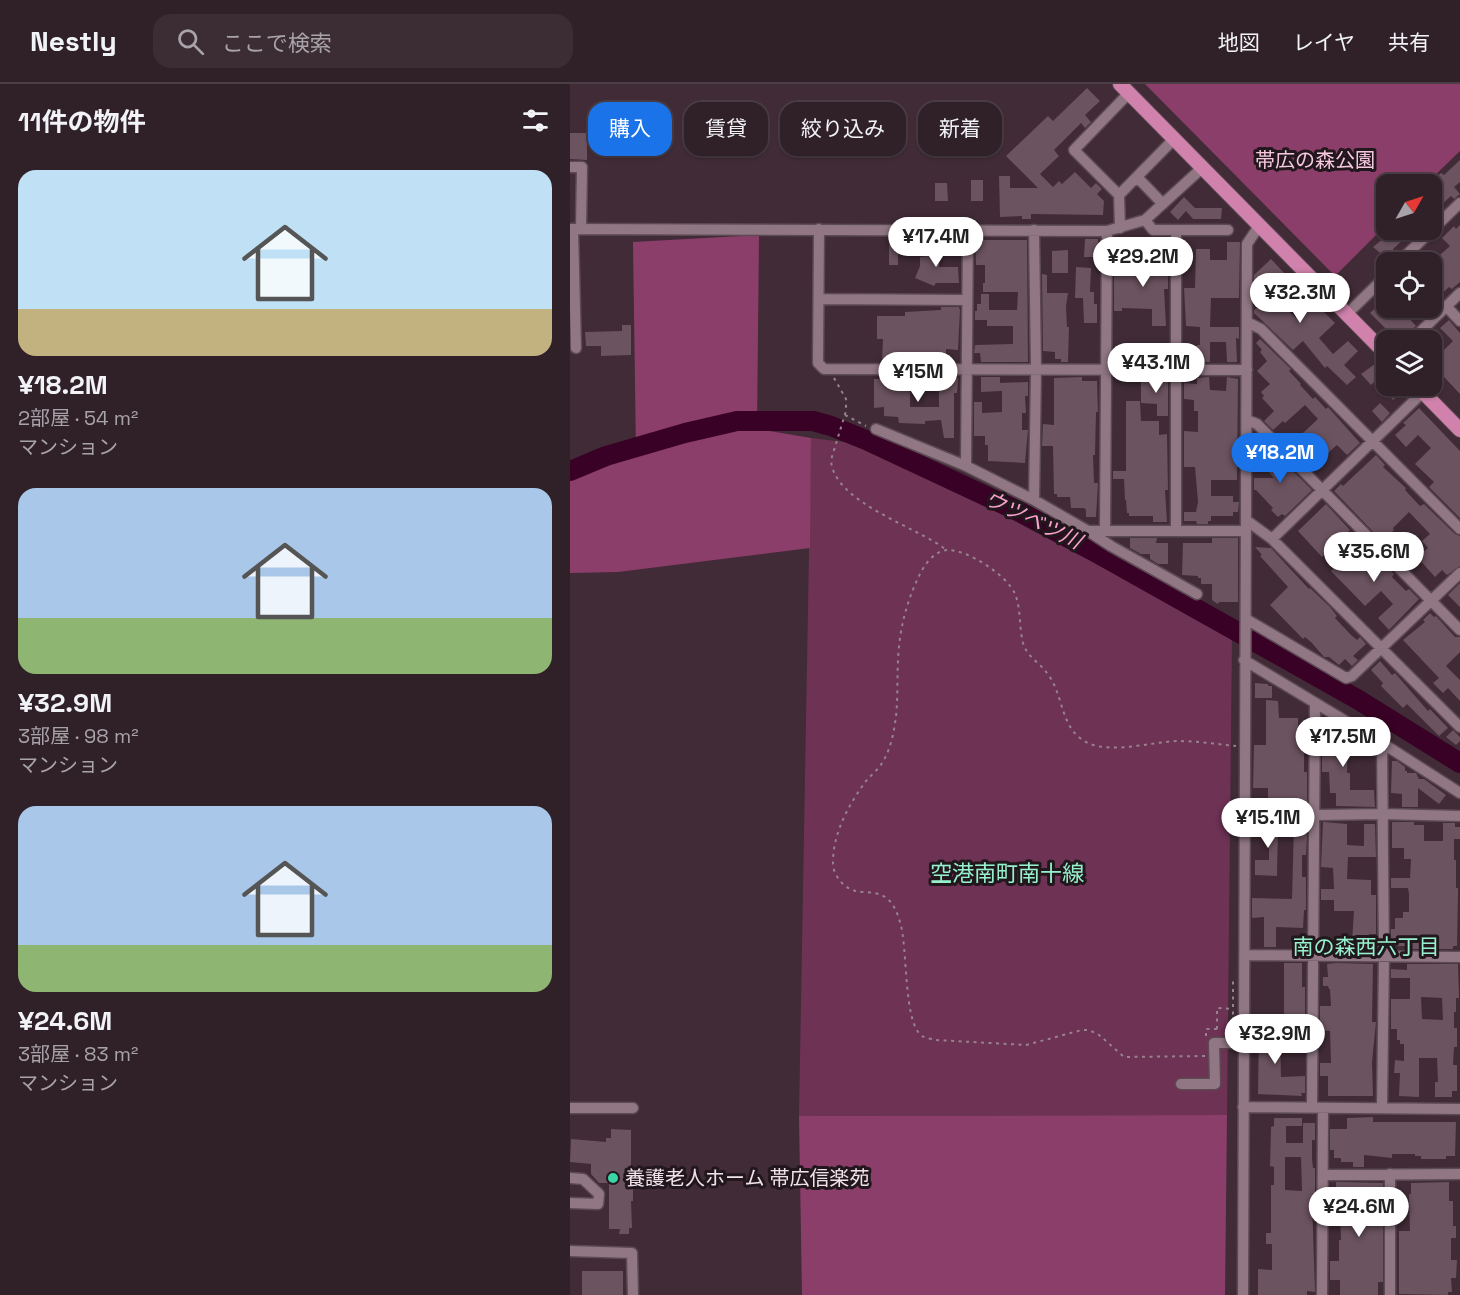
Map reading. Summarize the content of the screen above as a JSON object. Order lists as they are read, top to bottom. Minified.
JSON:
{"districts":["空港南町南十線","南の森西六丁目"],"water":["ウツベツ川"],"parks":["帯広の森公園"],"places":["養護老人ホーム 帯広信楽苑"],"north":"top right","page":{"header":"Nestly","search":"ここで検索","nav":["地図","レイヤ","共有"],"heading":"11件の物件","chip":["購入","賃貸","絞り込み","新着"],"list":[{"name":"¥18.2M","note":"2部屋 · 54 m² · マンション"},{"name":"¥32.9M","note":"3部屋 · 98 m² · マンション"},{"name":"¥24.6M","note":"3部屋 · 83 m² · マンション"}],"price":["¥17.4M","¥29.2M","¥32.3M","¥43.1M","¥15M","¥18.2M","¥35.6M","¥17.5M","¥15.1M","¥32.9M","¥24.6M"]}}
